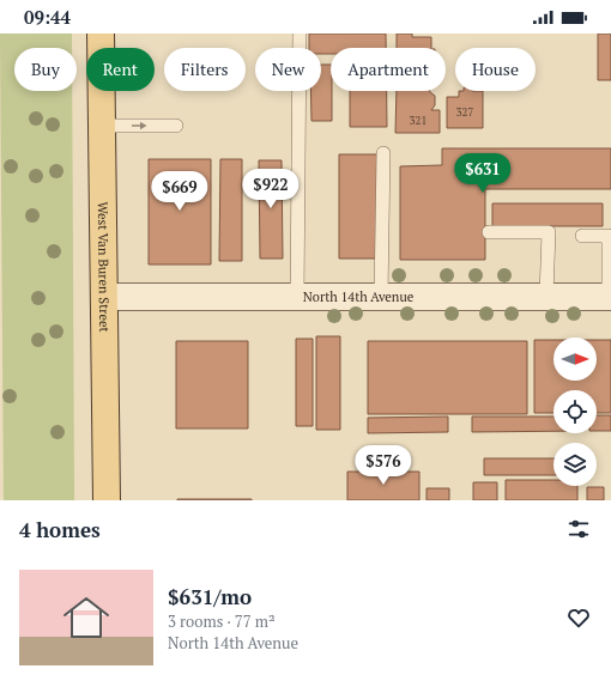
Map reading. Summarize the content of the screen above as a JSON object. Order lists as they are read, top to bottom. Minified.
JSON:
{"streets":{"main road":["West Van Buren Street"],"street":["North 14th Avenue"]},"crossings":[["West Van Buren Street","North 14th Avenue"]],"house_numbers":["327","321"],"north":"right","page":{"status":"09:44","chip":["Buy","Rent","Filters","New","Apartment","House"],"price":["$631","$922","$669","$576"],"heading":"4 homes","list":[{"name":"$631/mo","note":"3 rooms · 77 m² · North 14th Avenue"}]}}
